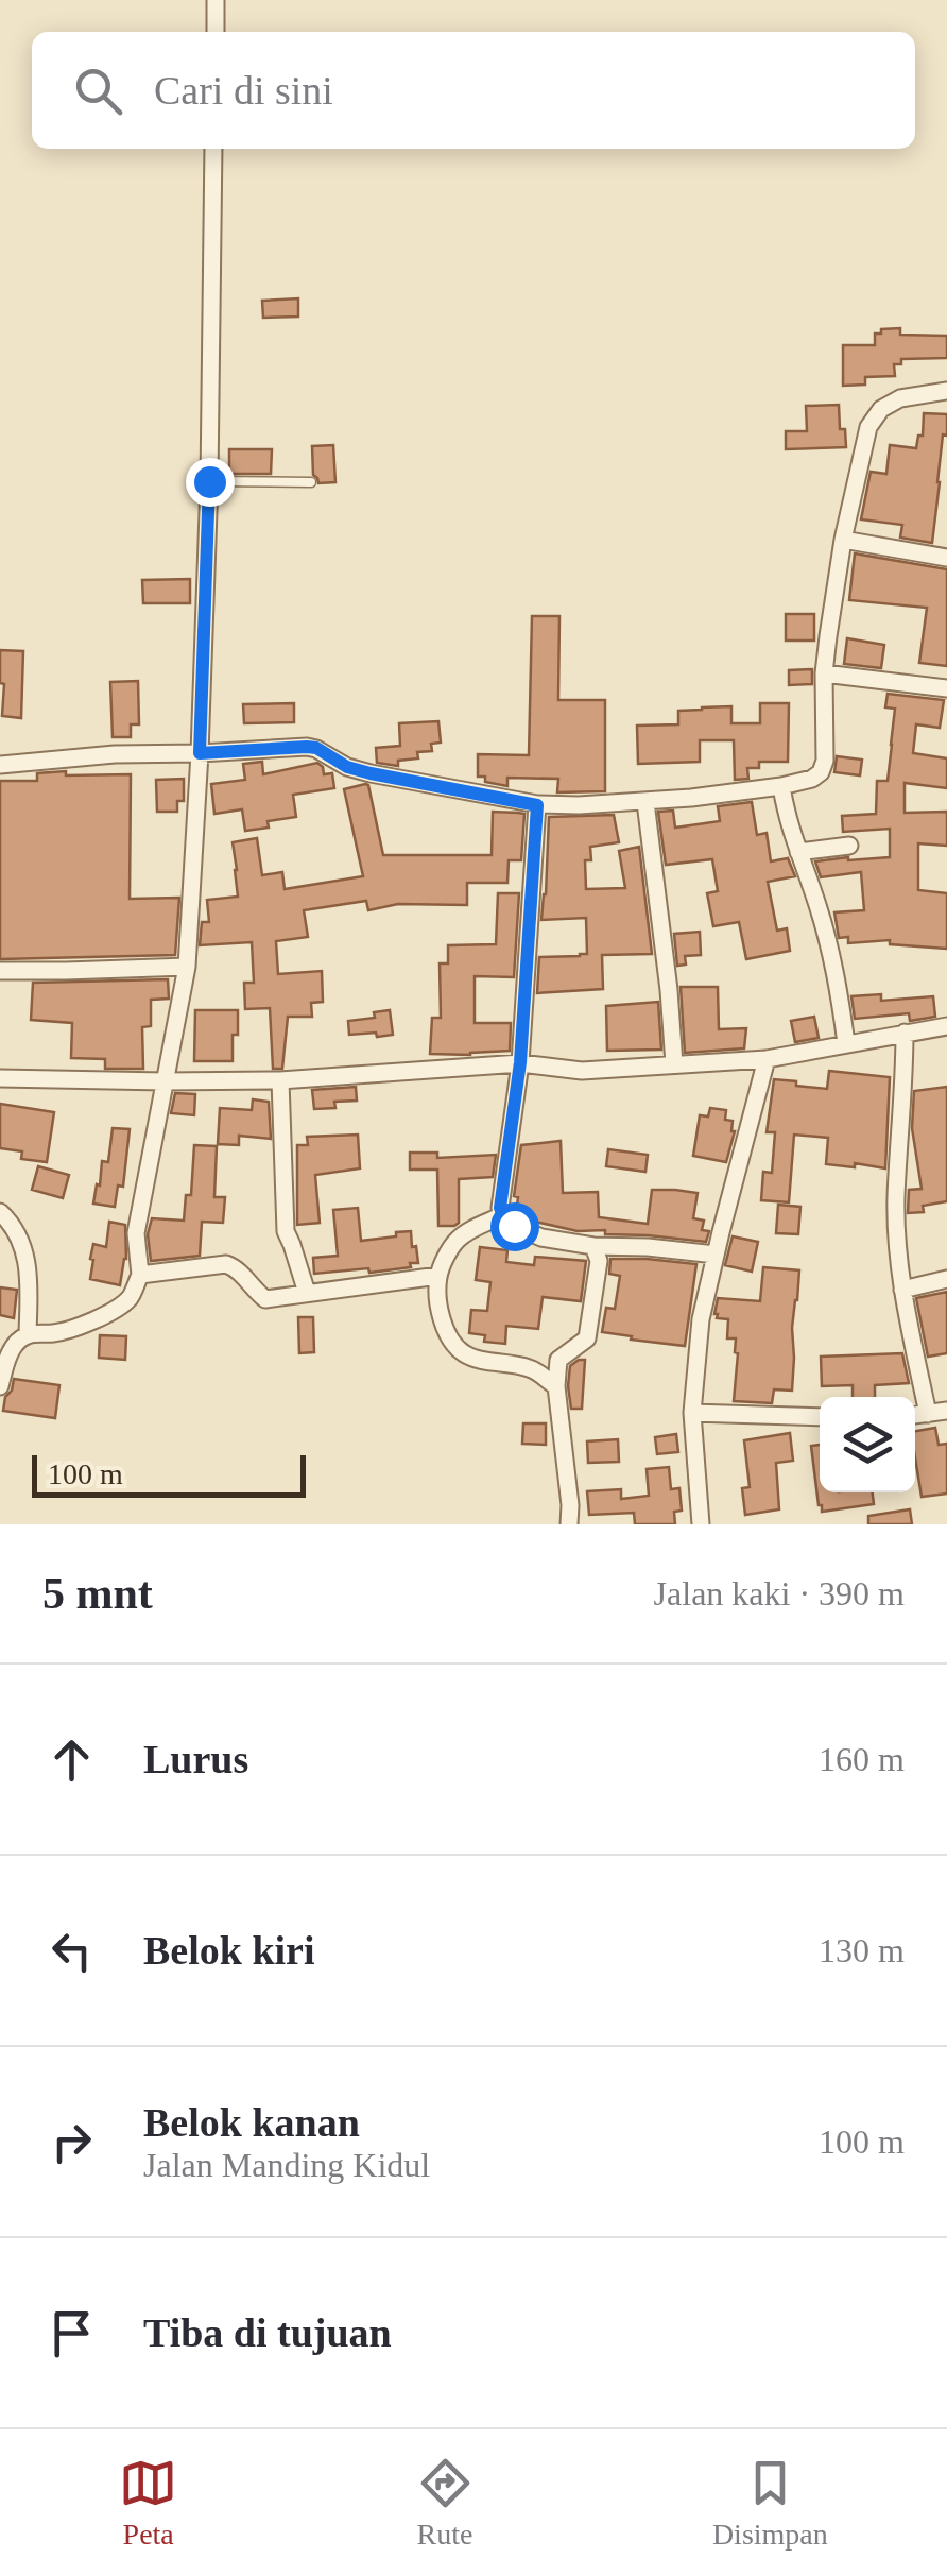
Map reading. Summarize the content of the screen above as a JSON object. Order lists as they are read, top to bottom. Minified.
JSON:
{"scale_bar":"100 m","page":{"search":"Cari di sini","scale":"100 m","heading":["5 mnt","Jalan kaki · 390 m"],"list":[["Lurus","160 m"],["Belok kiri","130 m"],["Belok kanan","Jalan Manding Kidul","100 m"],"Tiba di tujuan"],"nav":["Peta","Rute","Disimpan"]}}
